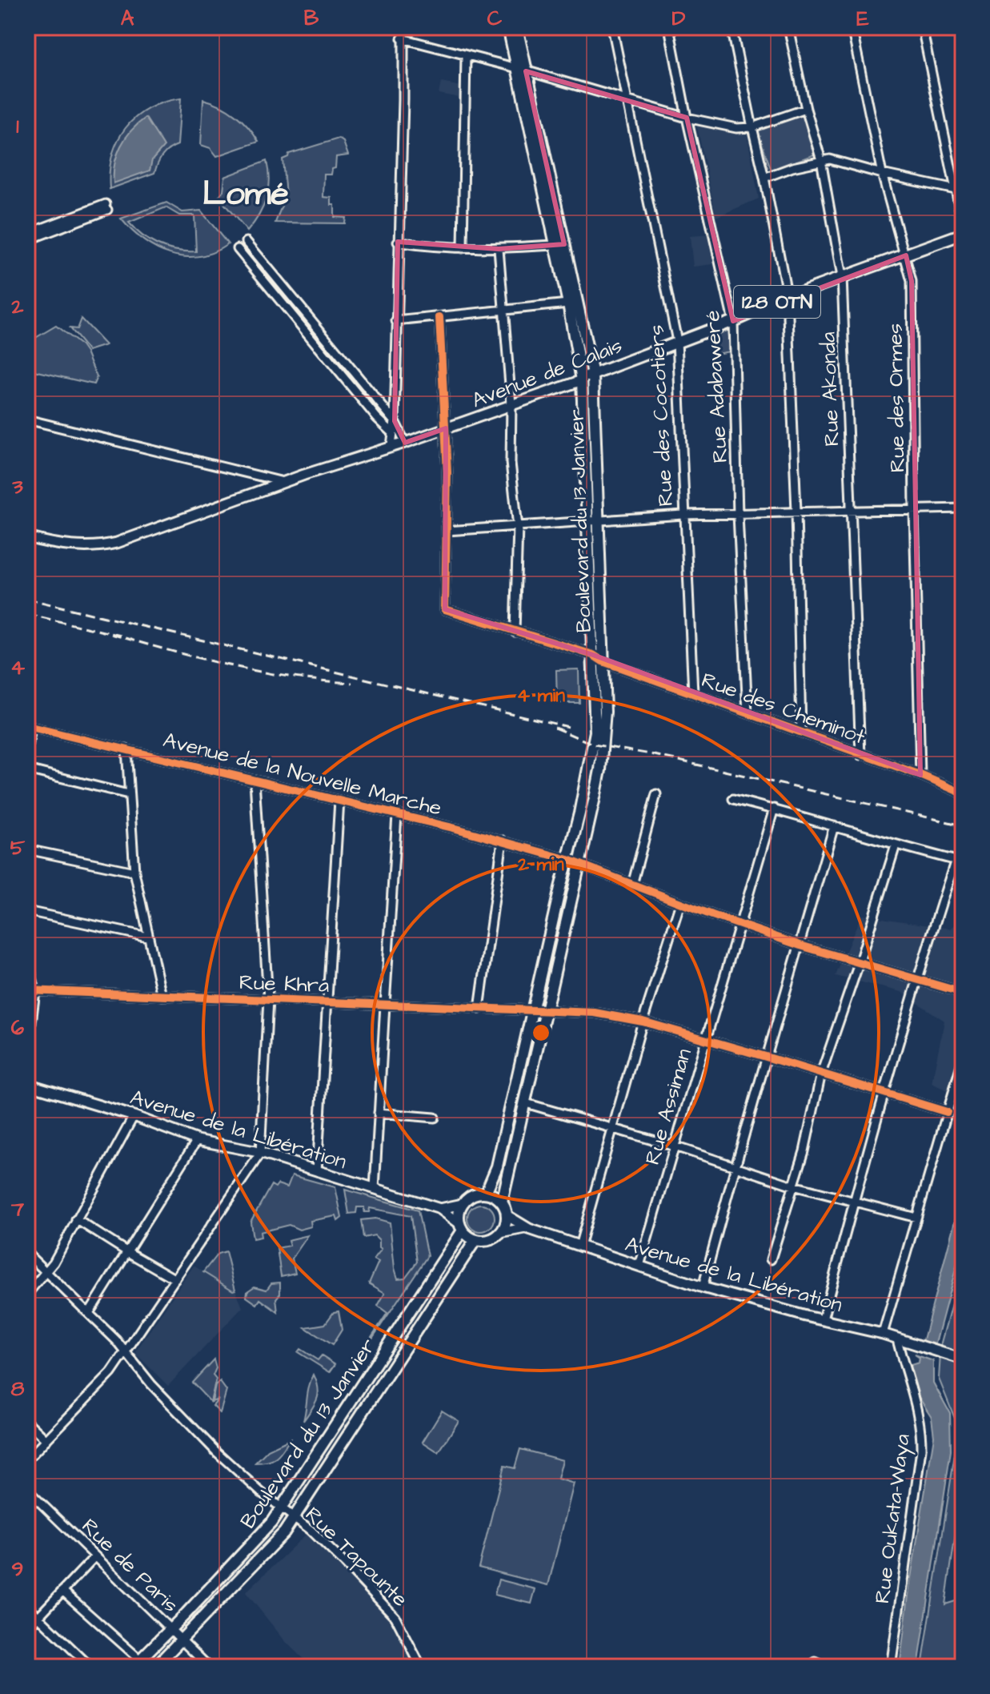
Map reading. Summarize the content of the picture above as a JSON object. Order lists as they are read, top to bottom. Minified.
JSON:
{"streets":{"highway":["128 OTN","Avenue de Calais","Boulevard du 13 Janvier"],"main road":["Avenue de la Libération"],"street":["Rue Adabaweré","Rue Akonda","Rue des Ormes","Rue des Cocotiers","Rue des Cheminot","Avenue de la Nouvelle Marche","Rue Khra","Rue Assiman","Rue Oukata-Waya","Rue Tapounte","Rue de Paris"]},"crossings":[["Avenue de Calais","Rue Adabaweré"],["Avenue de Calais","Rue Akonda"],["Avenue de Calais","Rue des Ormes"],["Avenue de Calais","Rue des Cocotiers"],["Avenue de Calais","Boulevard du 13 Janvier"],["Rue Adabaweré","Rue des Cheminot"],["Rue Akonda","Rue des Cheminot"],["Rue des Ormes","Rue des Cheminot"],["Rue des Cocotiers","Rue des Cheminot"],["Boulevard du 13 Janvier","Rue des Cheminot"],["Boulevard du 13 Janvier","Avenue de la Nouvelle Marche"],["Boulevard du 13 Janvier","Rue Khra"],["Boulevard du 13 Janvier","Rue Tapounte"],["Boulevard du 13 Janvier","Rue de Paris"],["Avenue de la Nouvelle Marche","Rue Assiman"],["Rue Khra","Rue Assiman"],["Rue Assiman","Avenue de la Libération"],["Avenue de la Libération","Rue Oukata-Waya"]],"districts":["Lomé"],"grid":{"columns":["A","B","C","D","E"],"rows":["1","2","3","4","5","6","7","8","9"]},"rings":["4 min","2 min"]}
